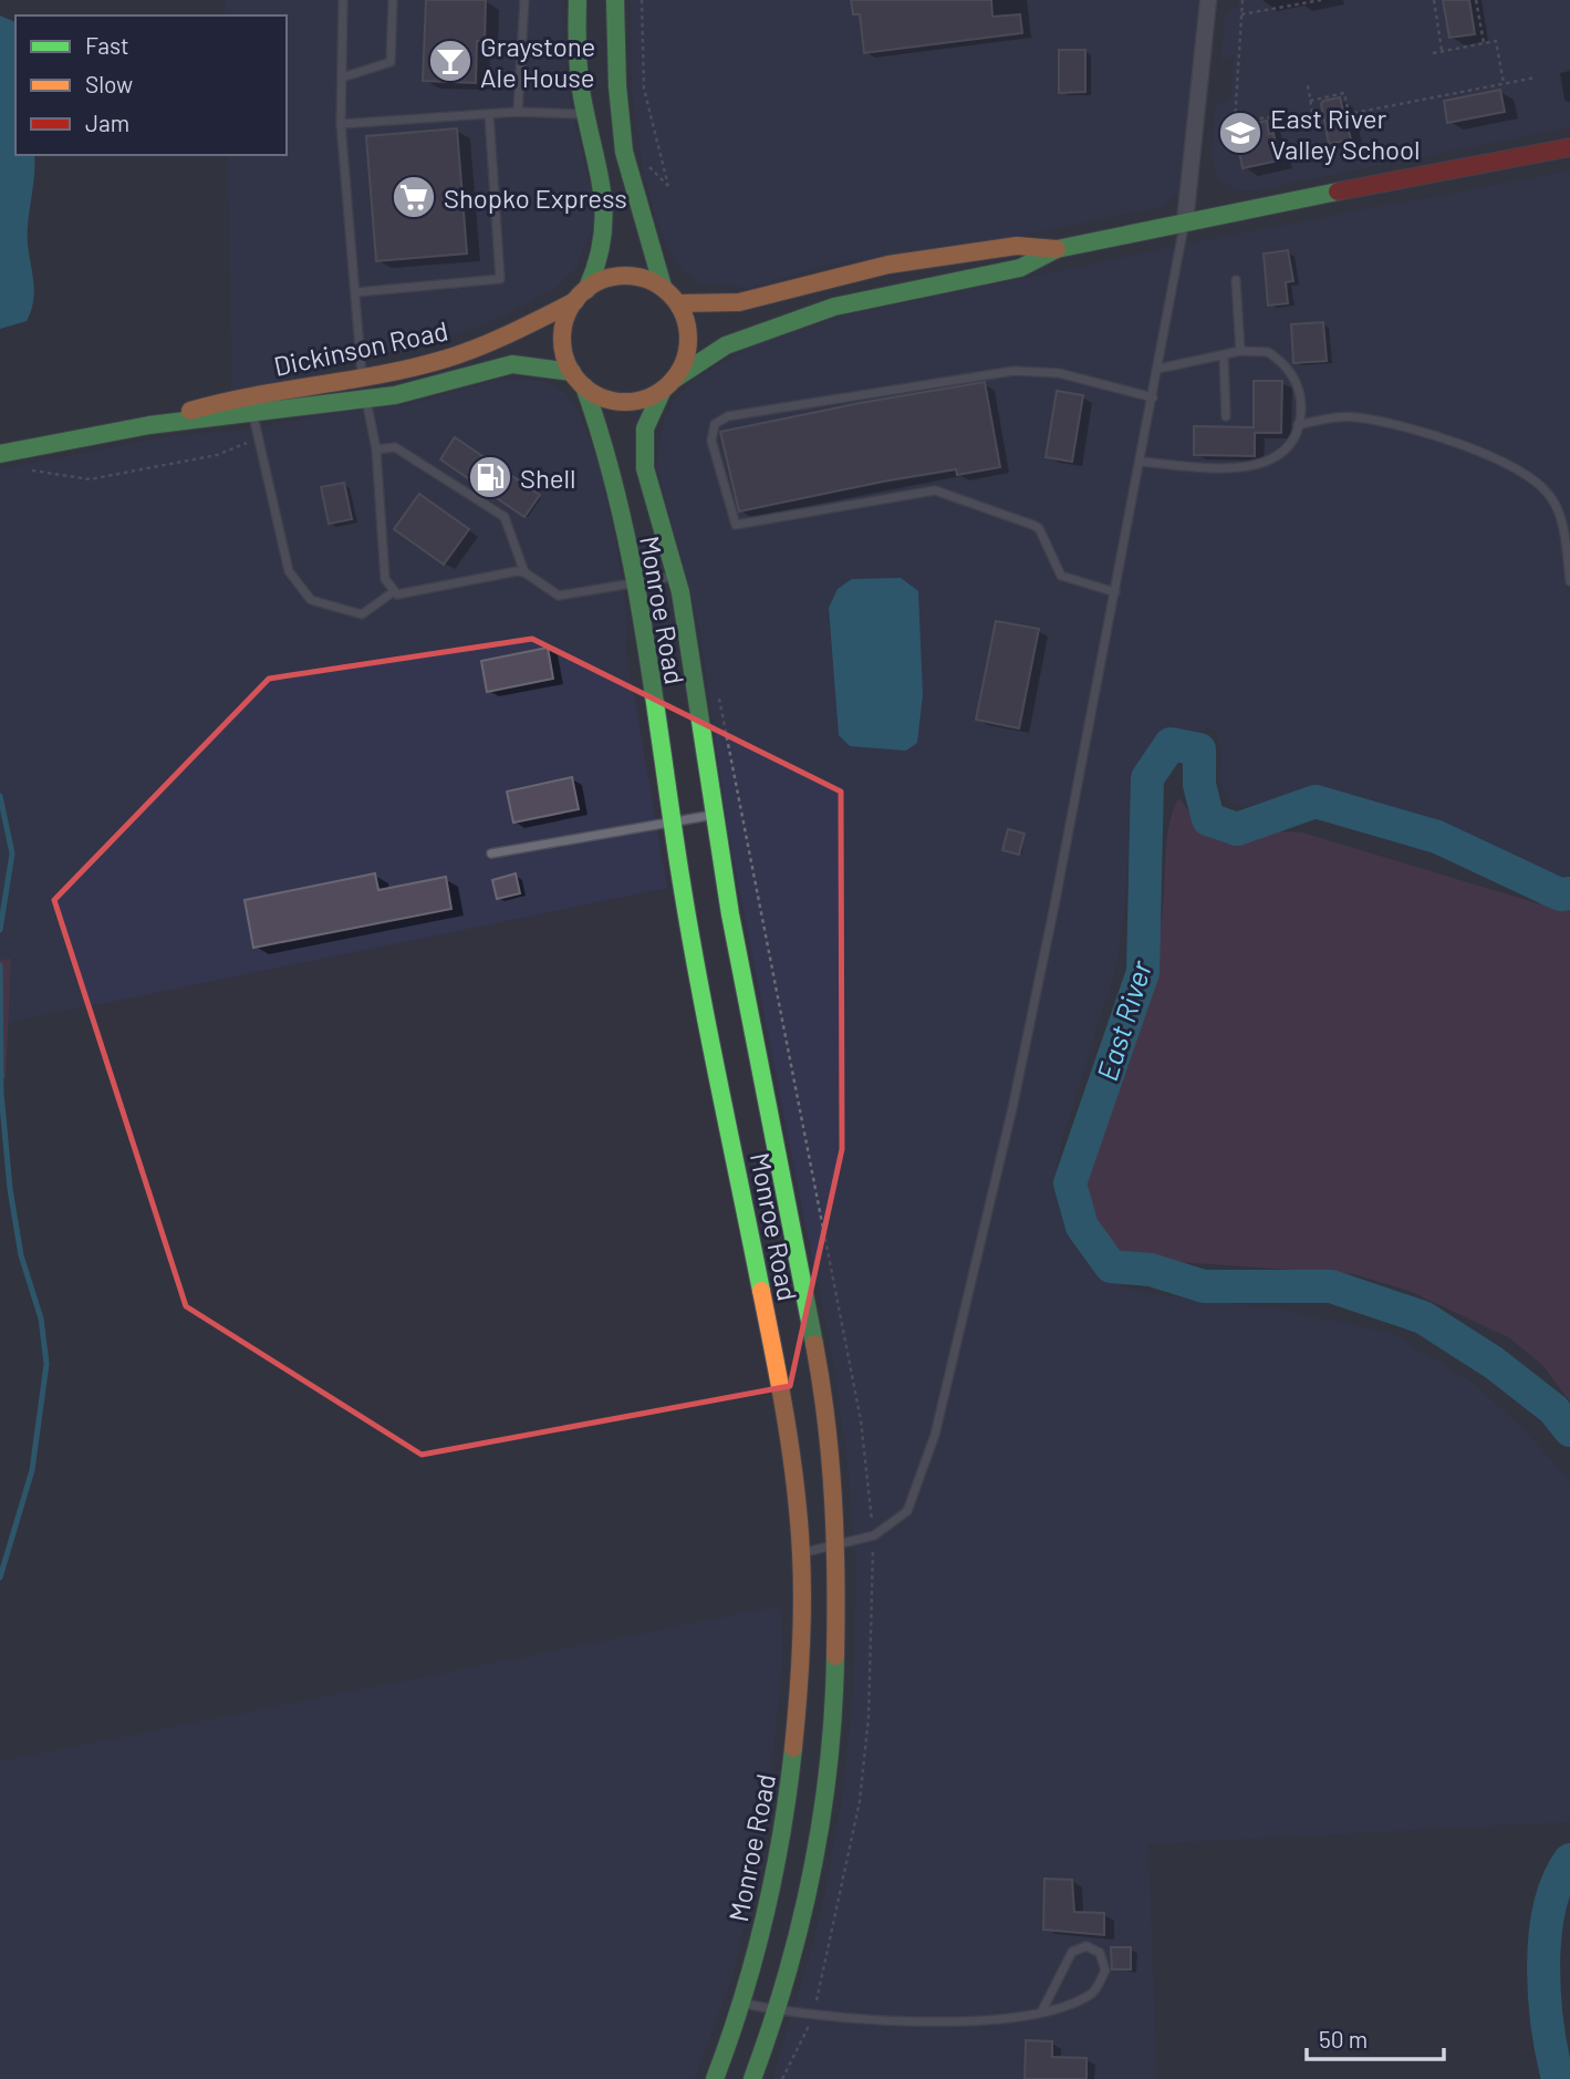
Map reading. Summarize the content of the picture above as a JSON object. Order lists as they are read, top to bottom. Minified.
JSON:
{"streets":{"main road":["Dickinson Road","Monroe Road"]},"crossings":[["Dickinson Road","Monroe Road"]],"water":["East River"],"places":{"bar":["Graystone Ale House"],"school or university":["East River Valley School"],"supermarket":["Shopko Express"],"fuel station":["Shell"]},"legend":["Fast","Slow","Jam"],"scale_bar":"50 m"}
